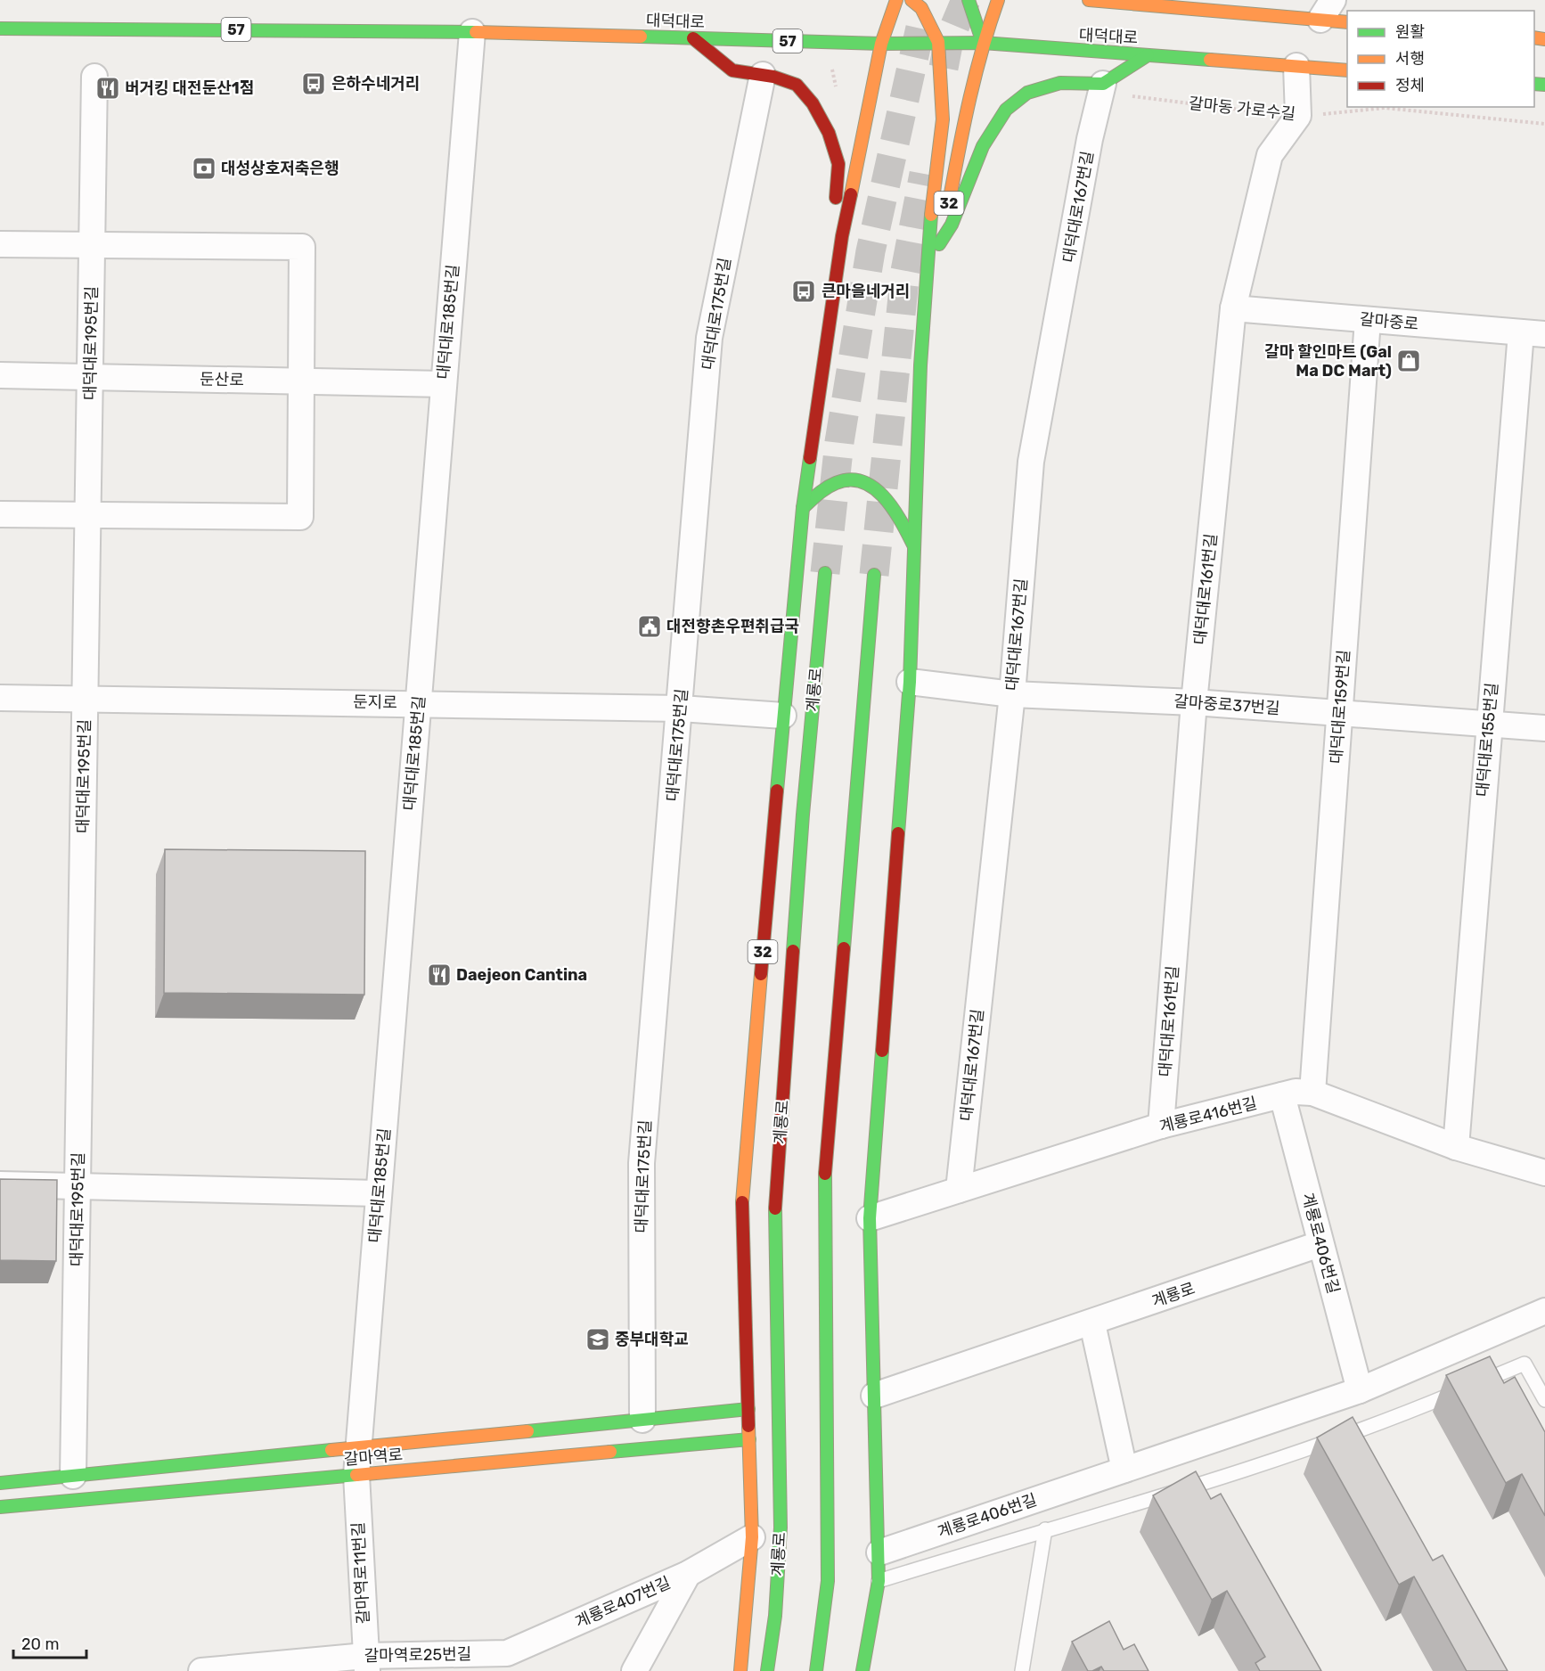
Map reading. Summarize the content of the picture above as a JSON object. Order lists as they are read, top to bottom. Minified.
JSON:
{"streets":{"main road":["대덕대로","57","32","계룡로","갈마역로"],"street":["대덕대로167번길","대덕대로175번길","대덕대로185번길","갈마중로","대덕대로195번길","둔산로","대덕대로161번길","둔지로","갈마중로37번길","대덕대로159번길","대덕대로155번길","계룡로416번길","계룡로406번길","갈마역로11번길","계룡로407번길","갈마역로25번길"],"path":["갈마동 가로수길"]},"crossings":[["대덕대로","32"],["대덕대로","대덕대로185번길"],["갈마동 가로수길","대덕대로161번길"],["32","계룡로"],["32","둔지로"],["32","갈마중로37번길"],["32","계룡로416번길"],["32","계룡로406번길"],["32","갈마역로"],["32","계룡로407번길"],["대덕대로167번길","갈마중로37번길"],["대덕대로167번길","계룡로416번길"],["대덕대로175번길","둔지로"],["대덕대로175번길","갈마역로"],["대덕대로185번길","둔산로"],["대덕대로185번길","둔지로"],["대덕대로185번길","갈마역로"],["대덕대로185번길","갈마역로11번길"],["갈마중로","대덕대로161번길"],["갈마중로","대덕대로159번길"],["갈마중로","대덕대로155번길"],["대덕대로195번길","둔산로"],["대덕대로195번길","둔지로"],["대덕대로195번길","갈마역로"],["대덕대로161번길","갈마중로37번길"],["대덕대로161번길","계룡로416번길"],["계룡로","계룡로406번길"],["갈마중로37번길","대덕대로159번길"],["갈마중로37번길","대덕대로155번길"],["대덕대로159번길","계룡로416번길"],["대덕대로155번길","계룡로416번길"],["계룡로416번길","계룡로406번길"],["갈마역로","갈마역로11번길"],["갈마역로11번길","갈마역로25번길"],["계룡로407번길","갈마역로25번길"]],"places":{"bus stop":["은하수네거리","큰마을네거리"],"restaurant":["버거킹 대전둔산1점","Daejeon Cantina"],"bank":["대성상호저축은행"],"shop":["갈마 할인마트 (Gal Ma DC Mart)"],"public building":["대전향촌우편취급국"],"school or university":["중부대학교"]},"legend":["원활","서행","정체"],"scale_bar":"20 m"}
